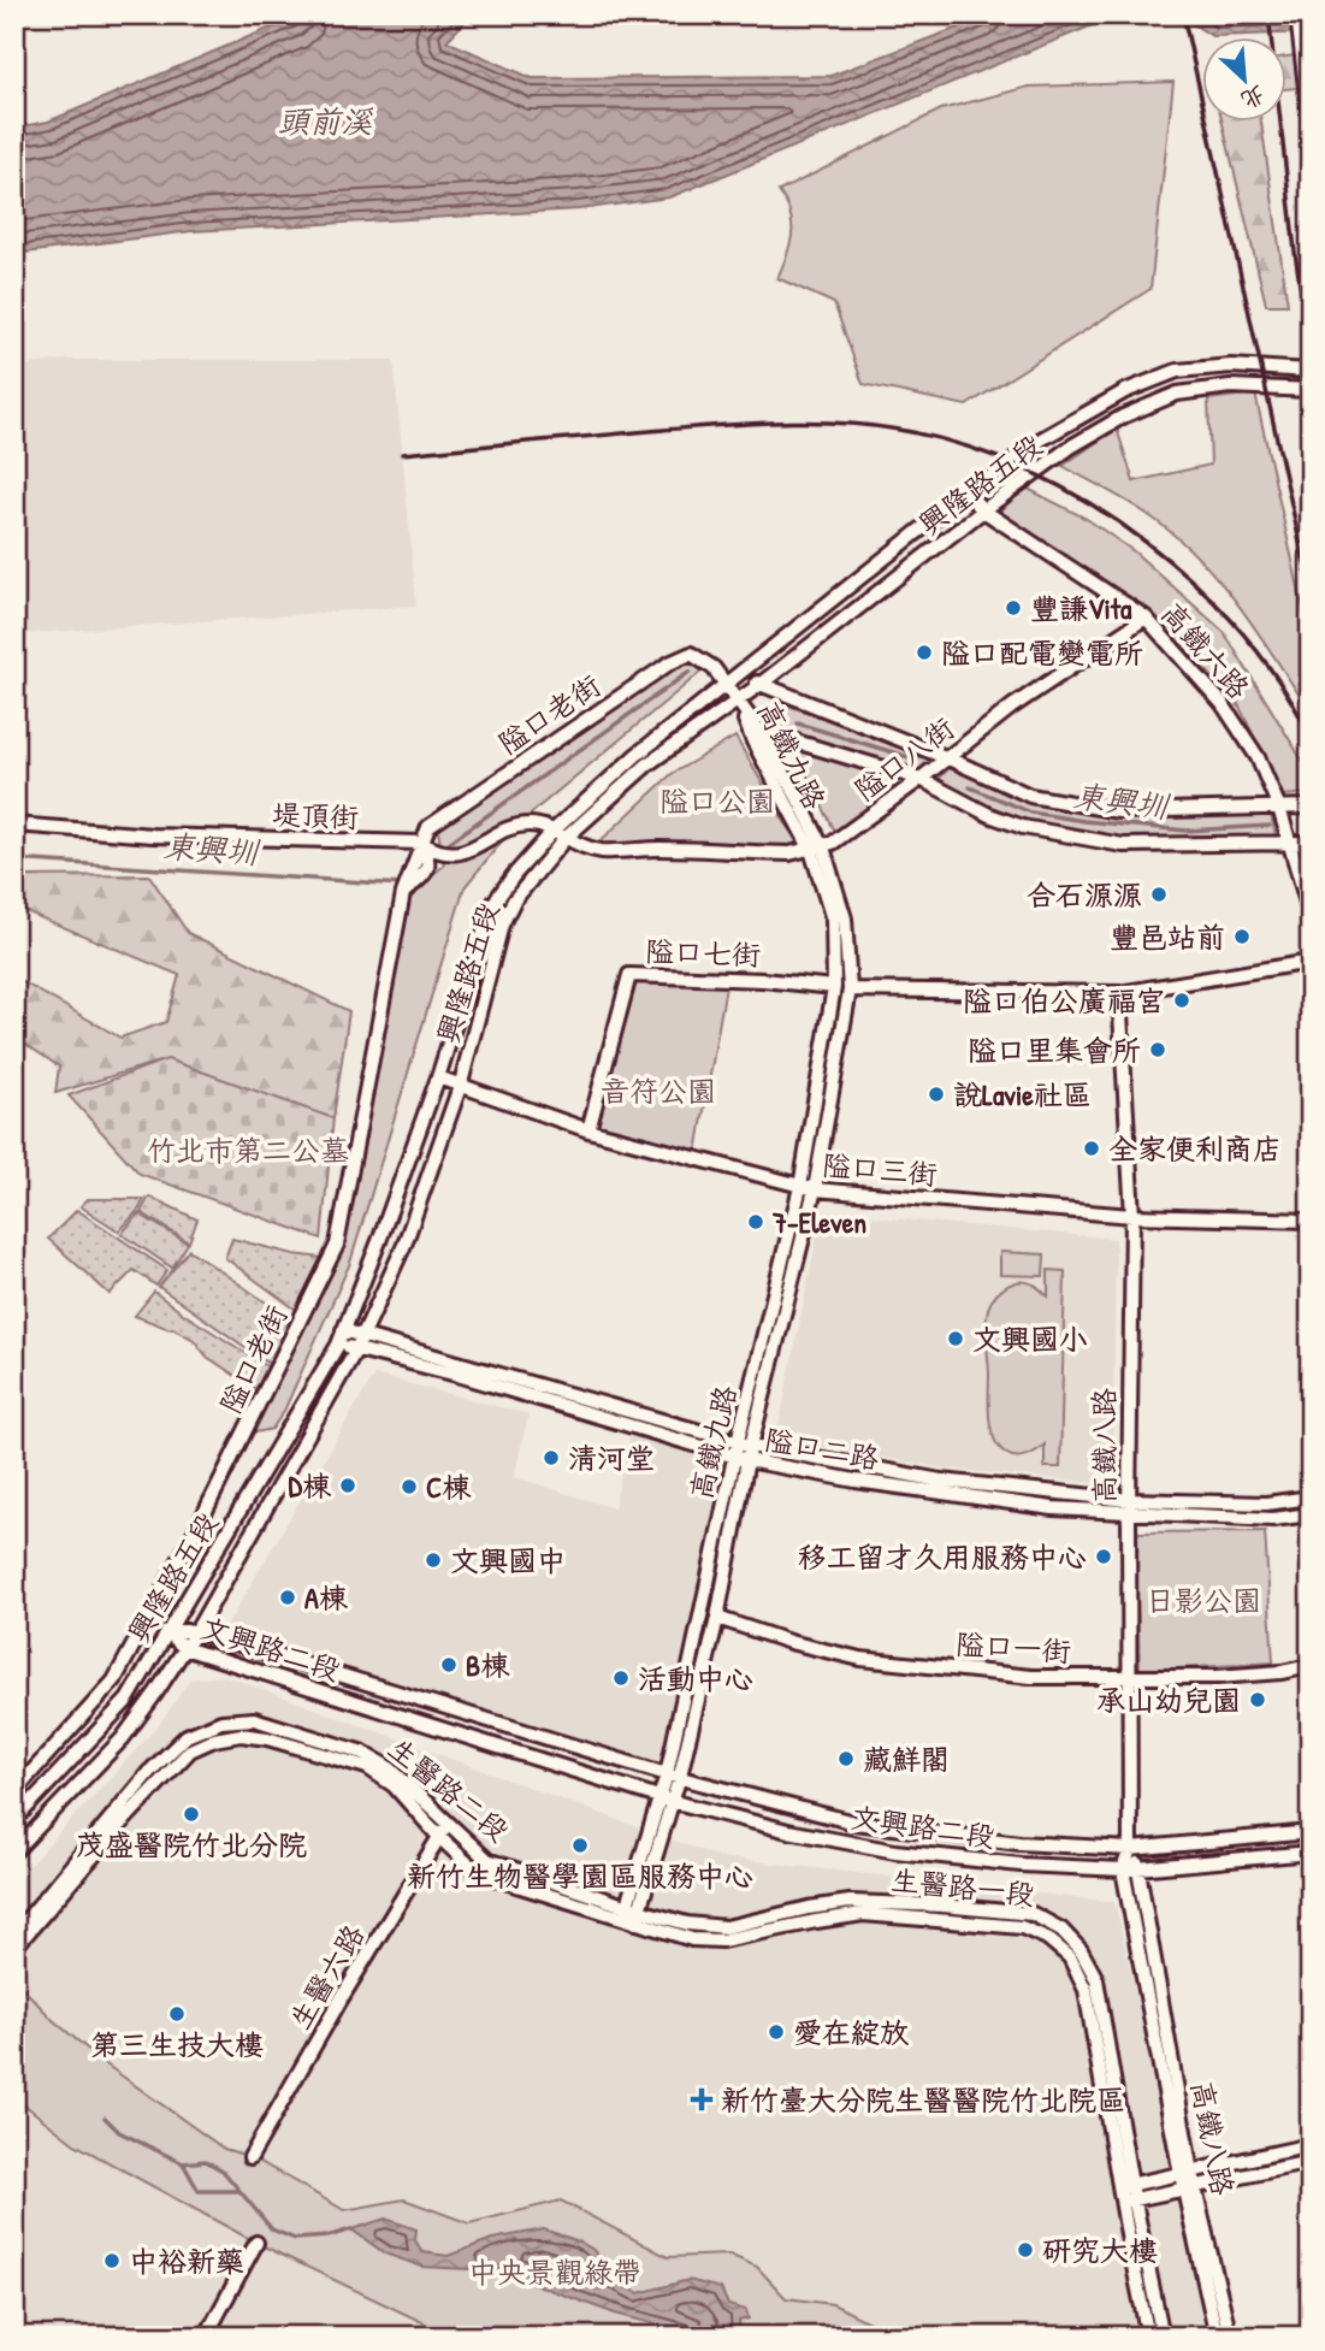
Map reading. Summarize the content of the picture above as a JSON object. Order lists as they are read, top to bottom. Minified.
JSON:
{"streets":{"street":["興隆路五段","高鐵六路","隘口老街","高鐵九路","隘口八街","堤頂街","隘口七街","隘口三街","高鐵八路","隘口二路","隘口一街","文興路二段","生醫路二段","生醫路一段","生醫六路"]},"crossings":[["興隆路五段","高鐵六路"],["興隆路五段","隘口老街"],["興隆路五段","高鐵九路"],["興隆路五段","隘口三街"],["興隆路五段","隘口二路"],["興隆路五段","文興路二段"],["高鐵六路","隘口八街"],["隘口老街","高鐵九路"],["隘口老街","堤頂街"],["高鐵九路","隘口八街"],["高鐵九路","隘口七街"],["高鐵九路","隘口三街"],["高鐵九路","隘口二路"],["高鐵九路","隘口一街"],["高鐵九路","文興路二段"],["高鐵九路","生醫路二段"],["高鐵九路","生醫路一段"],["隘口七街","隘口三街"],["隘口三街","高鐵八路"],["高鐵八路","隘口二路"],["高鐵八路","隘口一街"],["高鐵八路","文興路二段"],["生醫路二段","生醫路一段"],["生醫路二段","生醫六路"]],"water":["頭前溪","東興圳"],"parks":["隘口公園","音符公園","竹北市第二公墓","日影公園","中央景觀綠帶"],"places":{"other":["豐謙Vita","隘口配電變電所","合石源源","豐邑站前","隘口伯公廣福宮","隘口里集會所","說Lavie社區","全家便利商店","7-Eleven","文興國小","清河堂","D棟","C棟","移工留才久用服務中心","文興國中","A棟","B棟","活動中心","承山幼兒園","藏鮮閣","茂盛醫院竹北分院","新竹生物醫學園區服務中心","第三生技大樓","愛在綻放","研究大樓","中裕新藥"],"health":["新竹臺大分院生醫醫院竹北院區"]},"north":"bottom right"}
